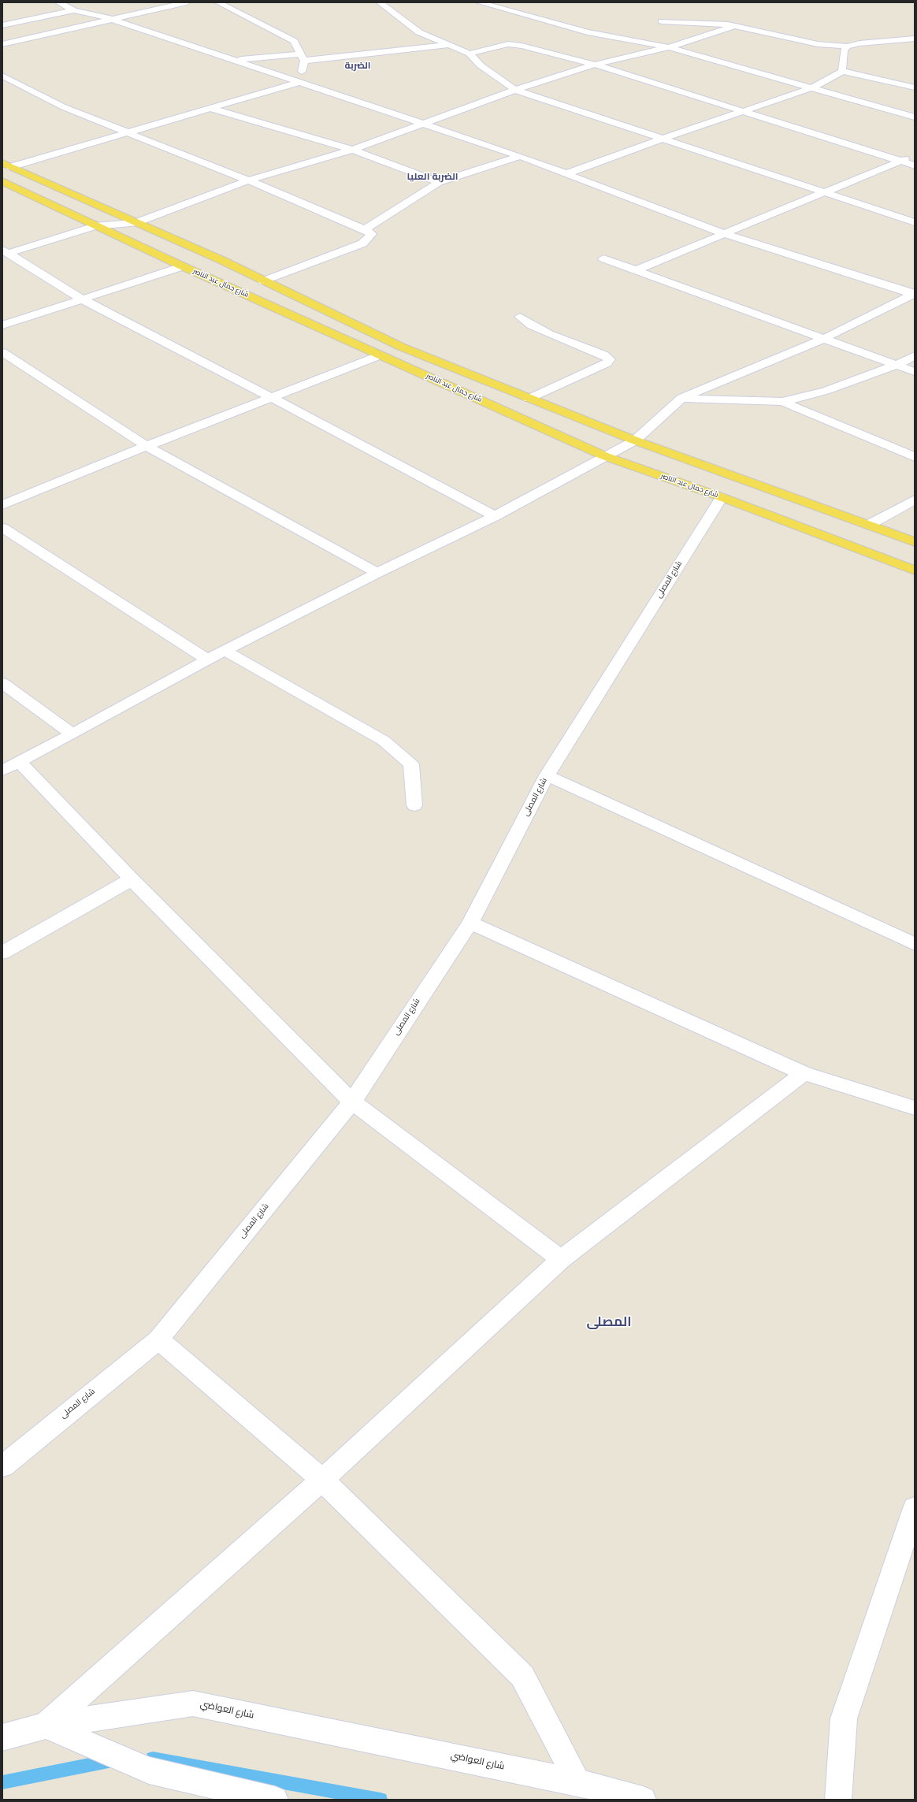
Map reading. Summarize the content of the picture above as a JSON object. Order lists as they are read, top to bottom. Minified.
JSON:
{"streets":{"main road":["شارع جمال عبد الناصر"],"street":["شارع المصلى","شارع العواضي"]},"crossings":[["شارع جمال عبد الناصر","شارع المصلى"]],"districts":["الضربة","الضربة العليا","المصلى"]}
